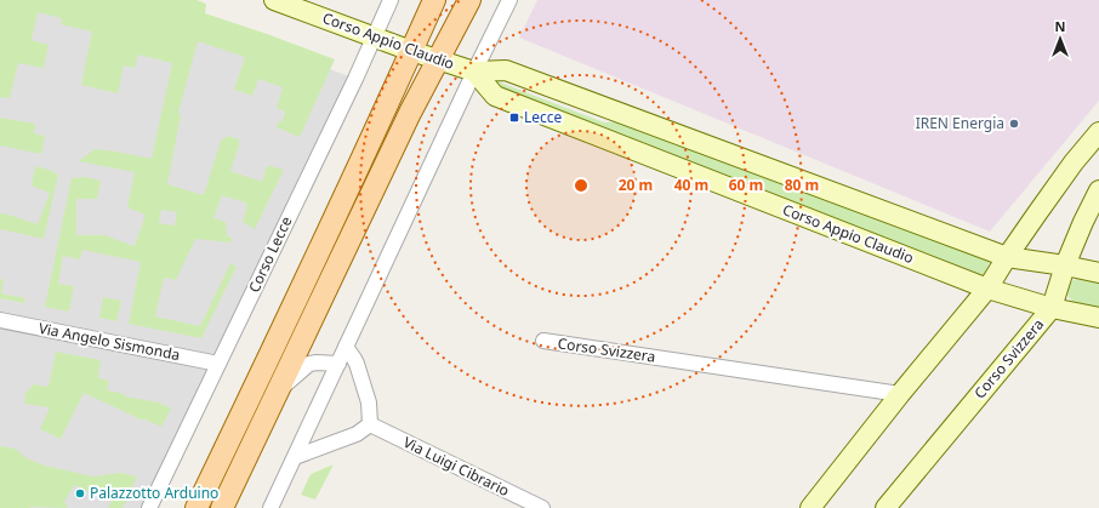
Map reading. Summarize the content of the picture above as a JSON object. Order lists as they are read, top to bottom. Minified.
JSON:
{"streets":{"street":["Corso Appio Claudio","Corso Lecce","Via Angelo Sismonda","Corso Svizzera","Via Luigi Cibrario"]},"crossings":[["Corso Appio Claudio","Corso Lecce"],["Corso Appio Claudio","Corso Svizzera"],["Corso Lecce","Via Angelo Sismonda"]],"places":{"transit":["Lecce"],"other":["IREN Energia","Palazzotto Arduino"]},"north":"top","rings":["20 m","40 m","60 m","80 m"]}
